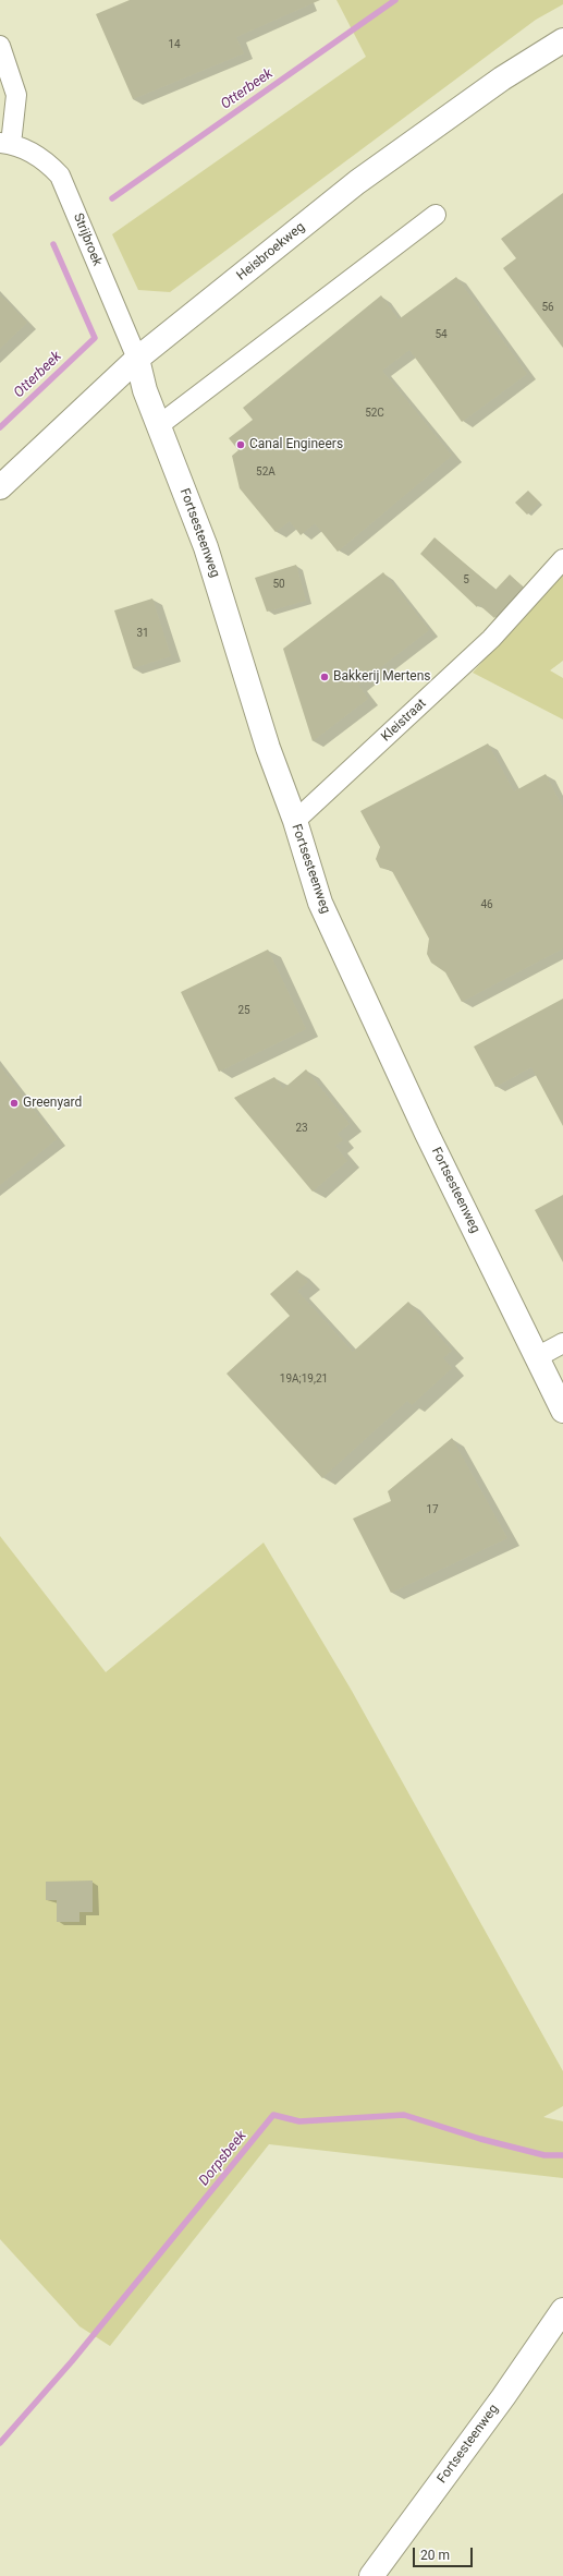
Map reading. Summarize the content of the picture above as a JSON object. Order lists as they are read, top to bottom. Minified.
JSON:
{"streets":{"street":["Strijbroek","Heisbroekweg","Fortsesteenweg","Kleistraat"]},"crossings":[["Strijbroek","Heisbroekweg"],["Strijbroek","Fortsesteenweg"],["Heisbroekweg","Fortsesteenweg"],["Fortsesteenweg","Kleistraat"]],"water":["Otterbeek","Dorpsbeek"],"places":["Canal Engineers","Bakkerij Mertens","Greenyard"],"house_numbers":["14","56","54","52C","52A","5","50","31","46","25","23","19A;19,21","17"],"scale_bar":"20 m"}
